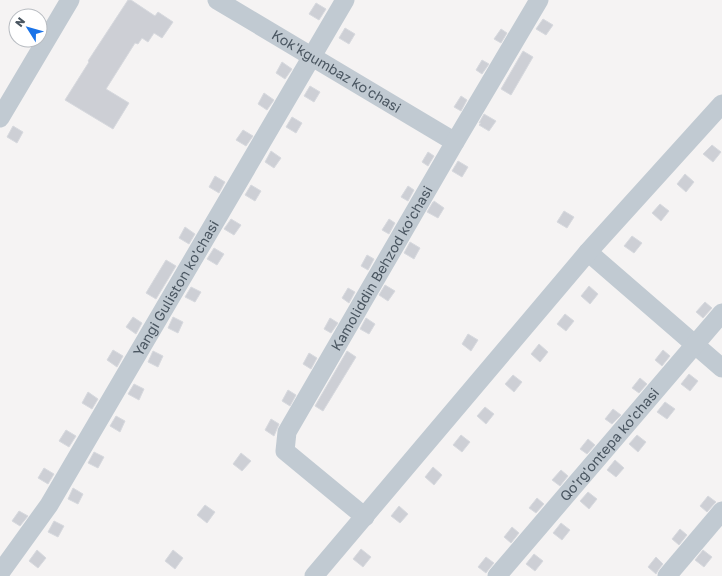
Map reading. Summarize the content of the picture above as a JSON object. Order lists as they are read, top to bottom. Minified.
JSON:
{"streets":{"street":["Kok'kgumbaz ko'chasi","Kamoliddin Behzod ko'chasi","Yangi Guliston ko'chasi","Qo'rg'ontepa ko'chasi"]},"crossings":[["Kok'kgumbaz ko'chasi","Kamoliddin Behzod ko'chasi"],["Kok'kgumbaz ko'chasi","Yangi Guliston ko'chasi"]],"north":"top left"}
